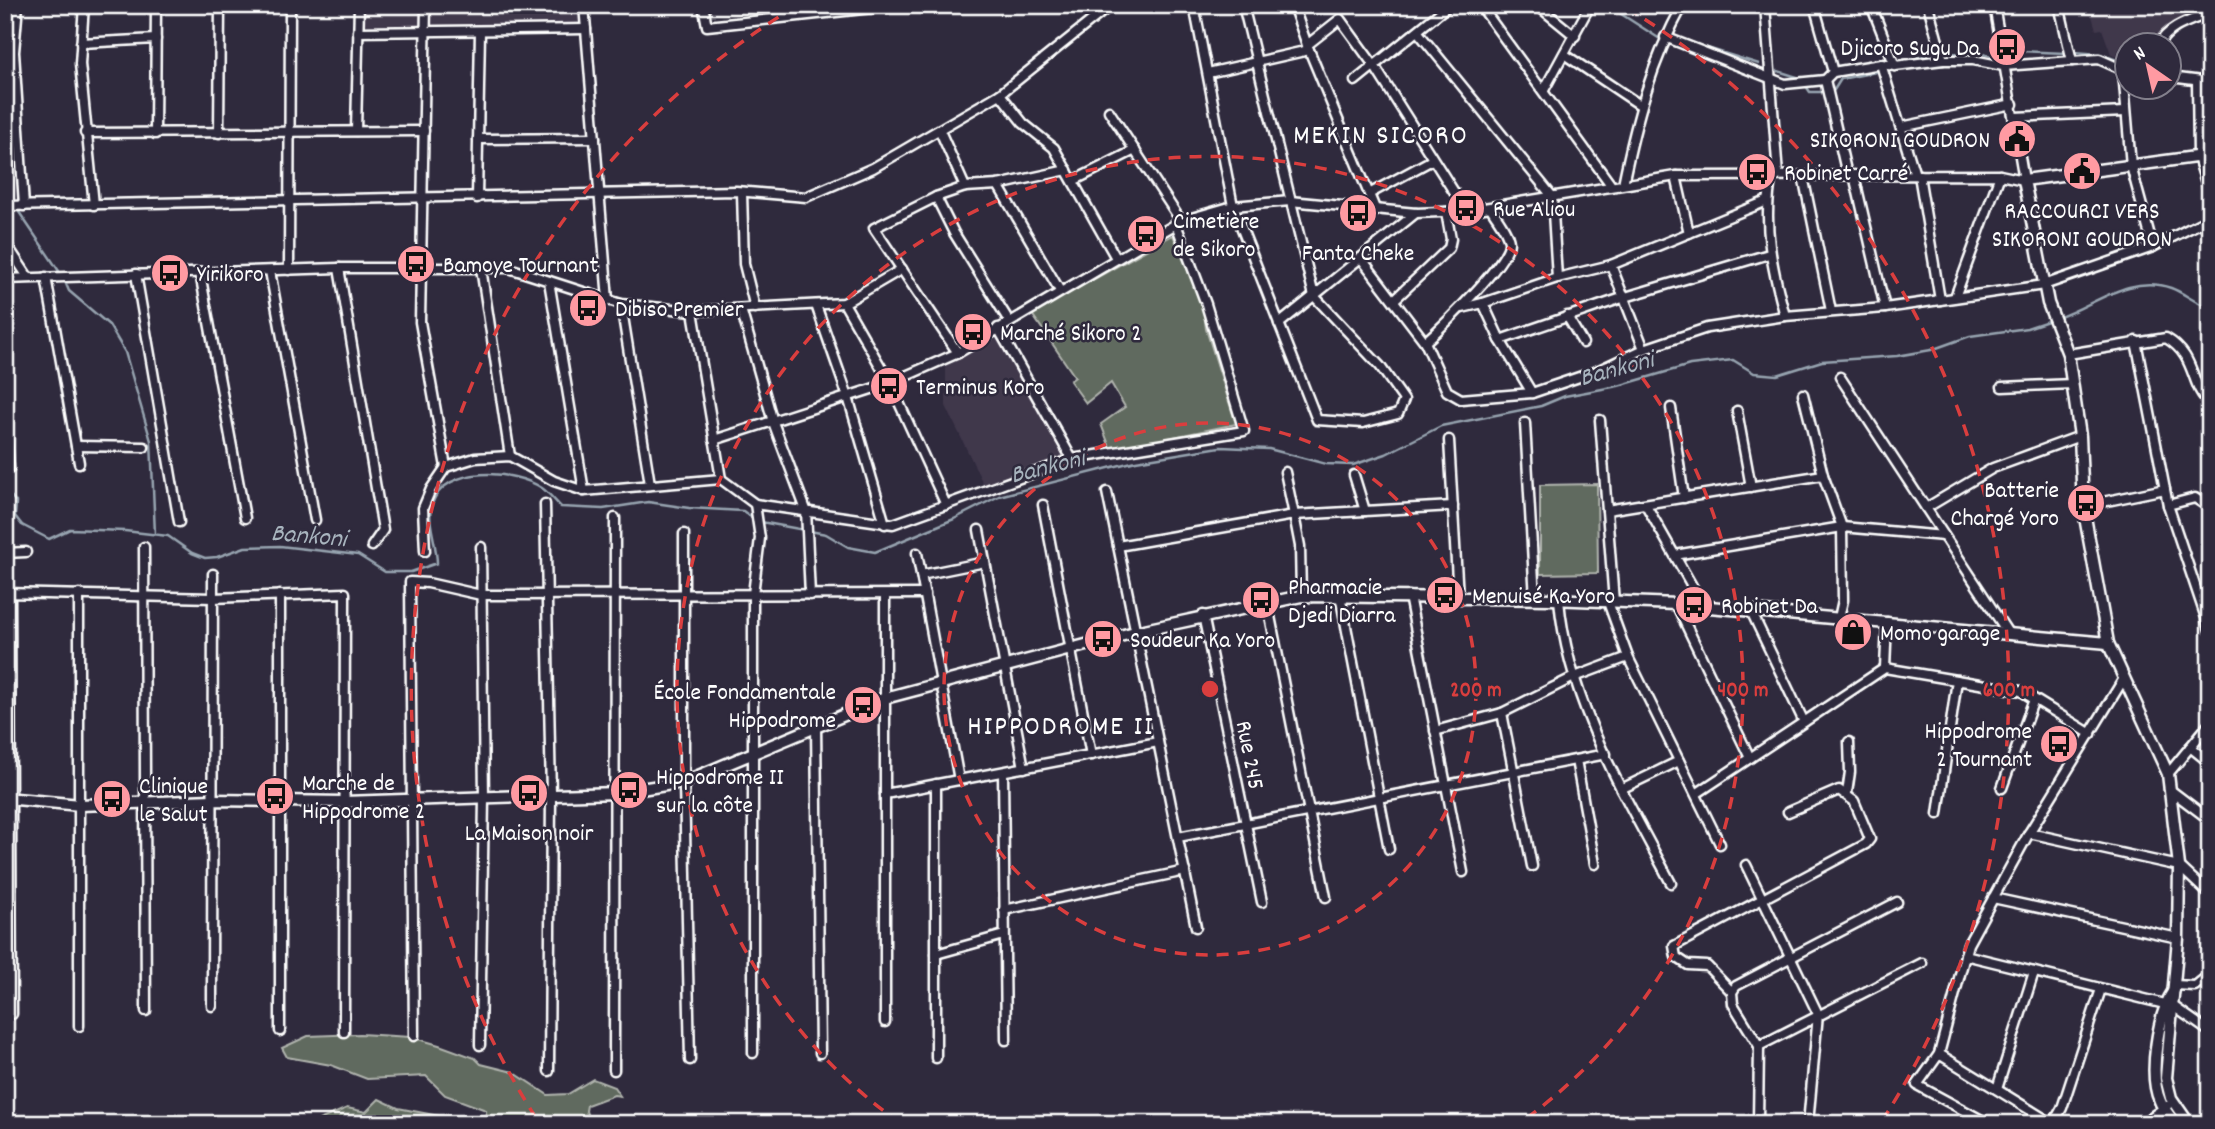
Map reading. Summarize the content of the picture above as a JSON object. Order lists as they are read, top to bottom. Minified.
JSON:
{"streets":{"street":["Rue 245"]},"districts":["MEKIN SICORO","HIPPODROME II"],"water":["Bankoni"],"places":{"bus stop":["Djicoro Sugu Da","Robinet Carré","Rue Aliou","Fanta Cheke","Cimetière de Sikoro","Bamoye Tournant","Yirikoro","Dibiso Premier","Marché Sikoro 2","Terminus Koro","Batterie Chargé Yoro","Menuisé Ka Yoro","Pharmacie Djedi Diarra","Robinet Da","Soudeur Ka Yoro","École Fondamentale Hippodrome","Hippodrome 2 Tournant","Hippodrome II sur la côte","La Maison noir","Marche de Hippodrome 2","Clinique le Salut"],"public building":["SIKORONI GOUDRON","RACCOURCI VERS SIKORONI GOUDRON"],"shop":["Momo garage"]},"north":"top left","rings":["200 m","400 m","600 m"]}
